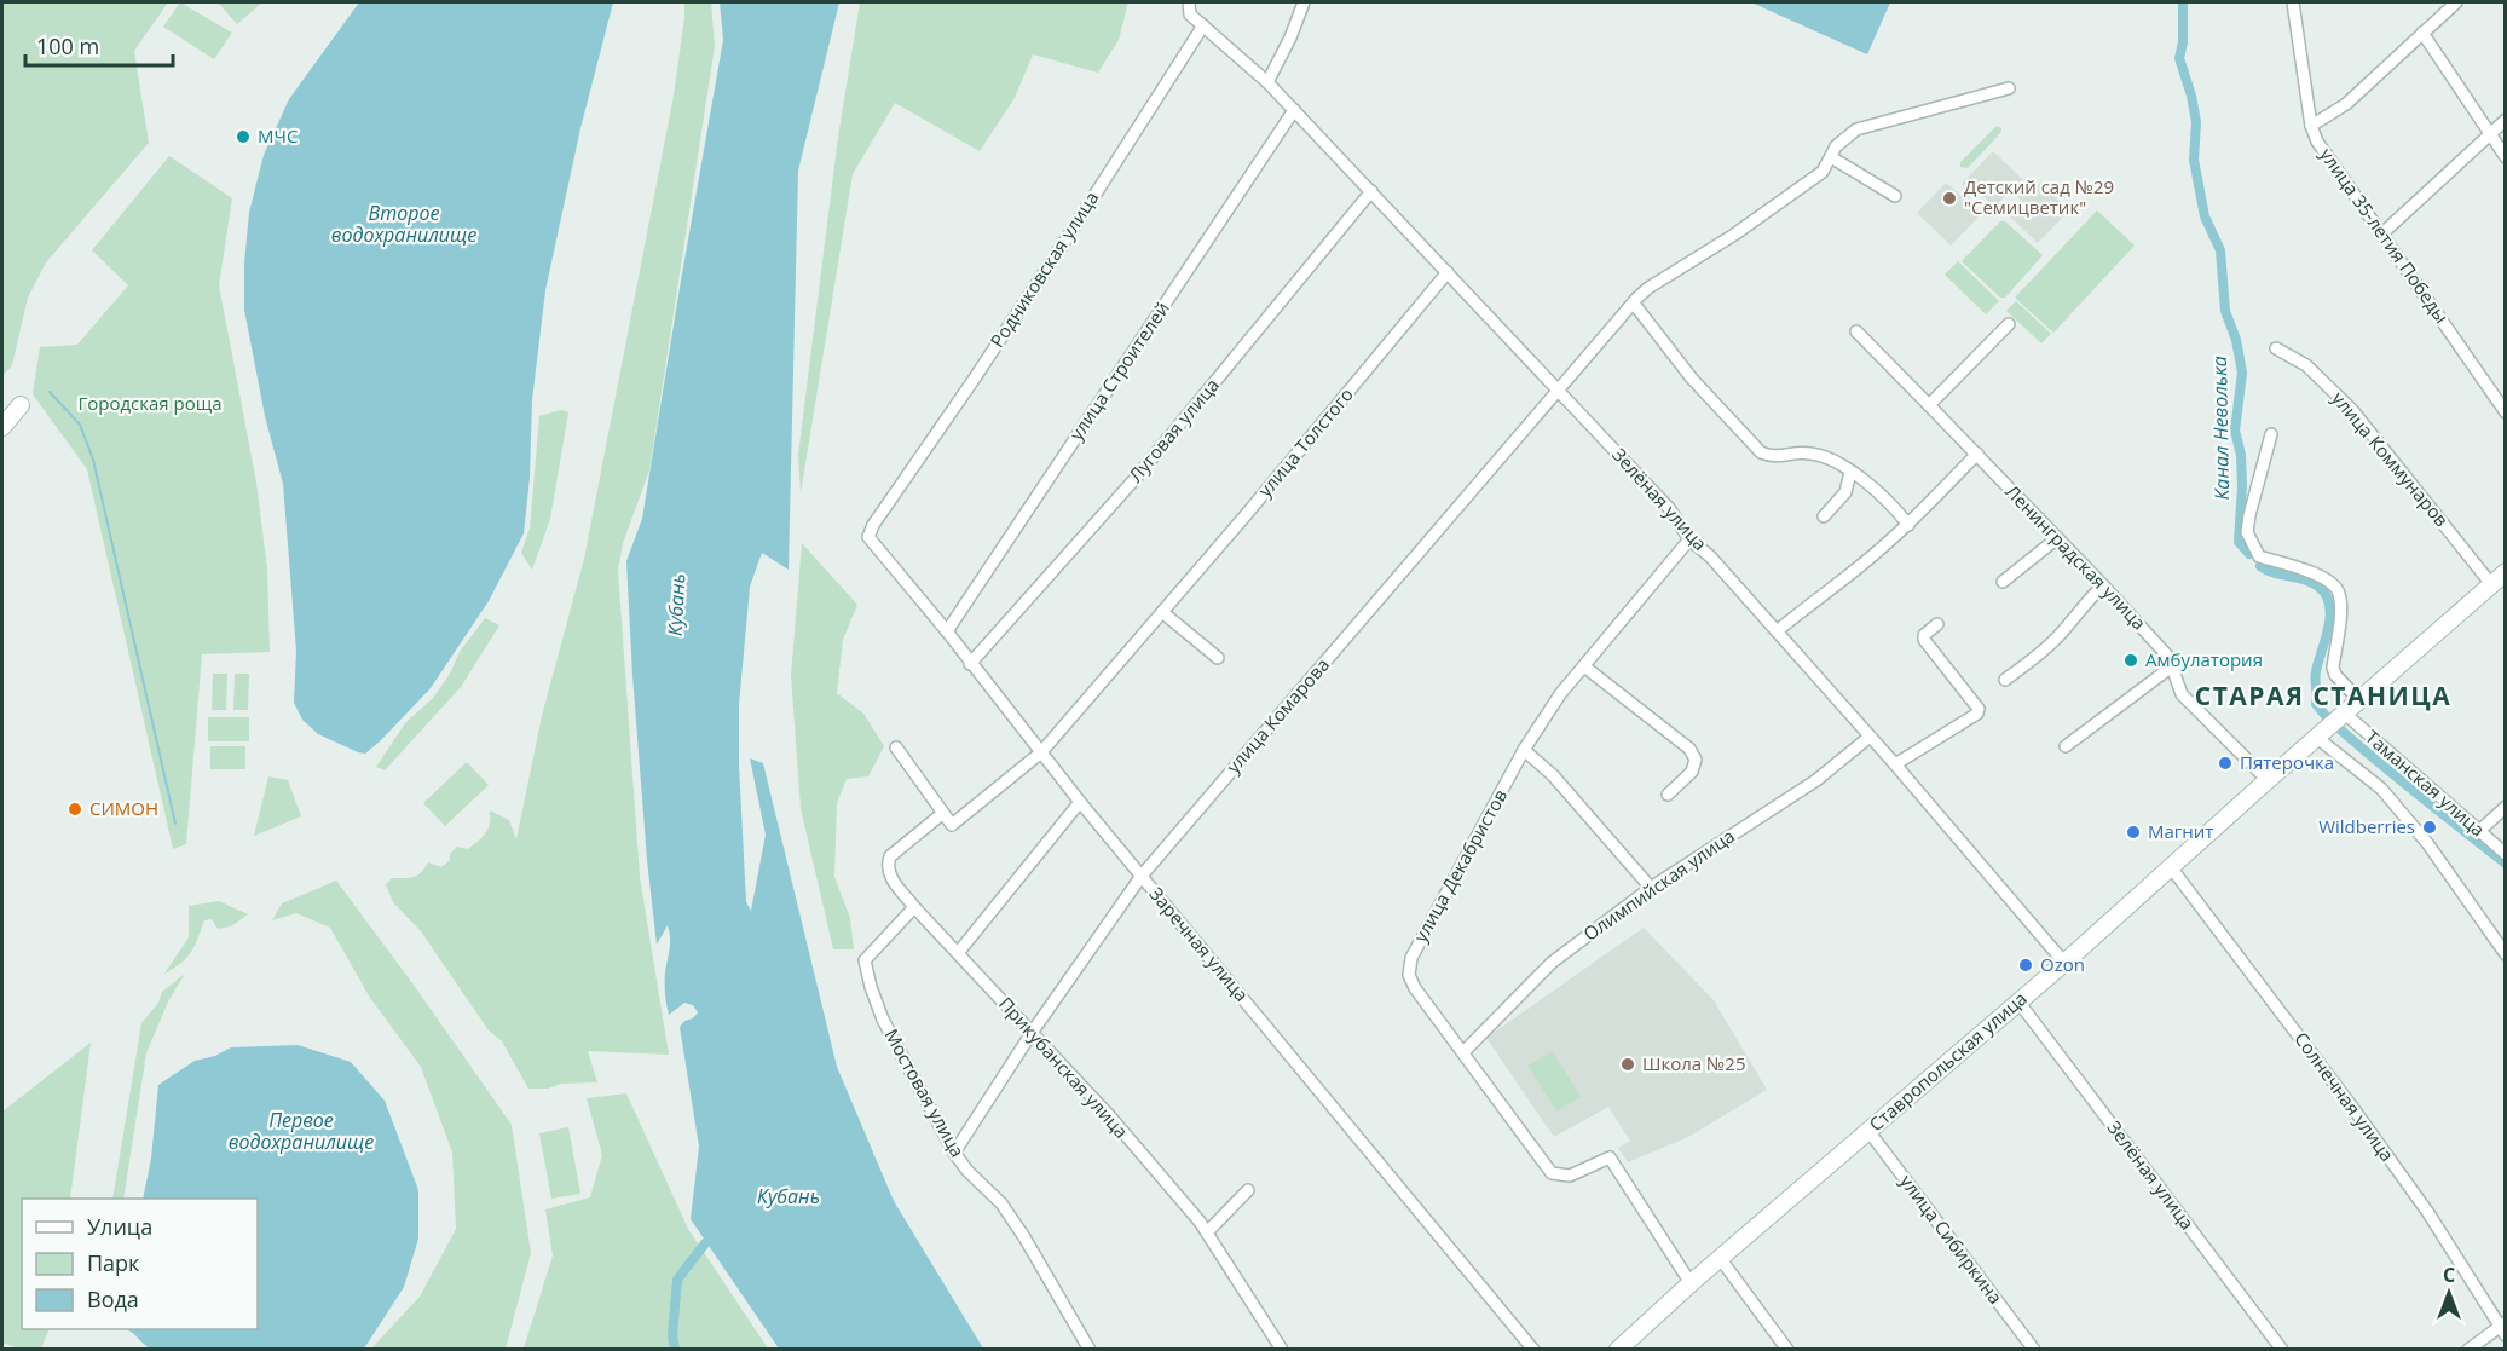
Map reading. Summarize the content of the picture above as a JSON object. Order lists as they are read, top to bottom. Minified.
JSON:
{"streets":{"main road":["Ставропольская улица"],"street":["улица 35-летия Победы","Родниковская улица","улица Строителей","Луговая улица","улица Толстого","улица Коммунаров","Зелёная улица","Ленинградская улица","улица Комарова","Таманская улица","улица Декабристов","Олимпийская улица","Заречная улица","Прикубанская улица","Мостовая улица","Солнечная улица","улица Сибиркина"]},"crossings":[["Родниковская улица","Зелёная улица"],["Родниковская улица","Заречная улица"],["улица Строителей","Зелёная улица"],["улица Строителей","Заречная улица"],["Луговая улица","Зелёная улица"],["Луговая улица","Заречная улица"],["улица Толстого","Зелёная улица"],["улица Толстого","Заречная улица"],["улица Толстого","Прикубанская улица"],["улица Коммунаров","Ставропольская улица"],["Зелёная улица","улица Комарова"],["Зелёная улица","улица Декабристов"],["Зелёная улица","Олимпийская улица"],["Зелёная улица","Ставропольская улица"],["Ленинградская улица","Ставропольская улица"],["улица Комарова","Заречная улица"],["улица Комарова","Прикубанская улица"],["улица Комарова","Мостовая улица"],["Таманская улица","Ставропольская улица"],["улица Декабристов","Олимпийская улица"],["улица Декабристов","Ставропольская улица"],["Ставропольская улица","Солнечная улица"],["Ставропольская улица","улица Сибиркина"],["Прикубанская улица","Мостовая улица"]],"districts":["СТАРАЯ СТАНИЦА"],"water":["Второе водохранилище","Канал Неволька","Кубань","Первое водохранилище"],"parks":["Городская роща"],"places":["МЧС","Детский сад №29 \"Семицветик\"","Амбулатория","Пятерочка","СИМОН","Wildberries","Магнит","Ozon","Школа №25"],"legend":["Улица","Парк","Вода"],"scale_bar":"100 m","north":"top"}
